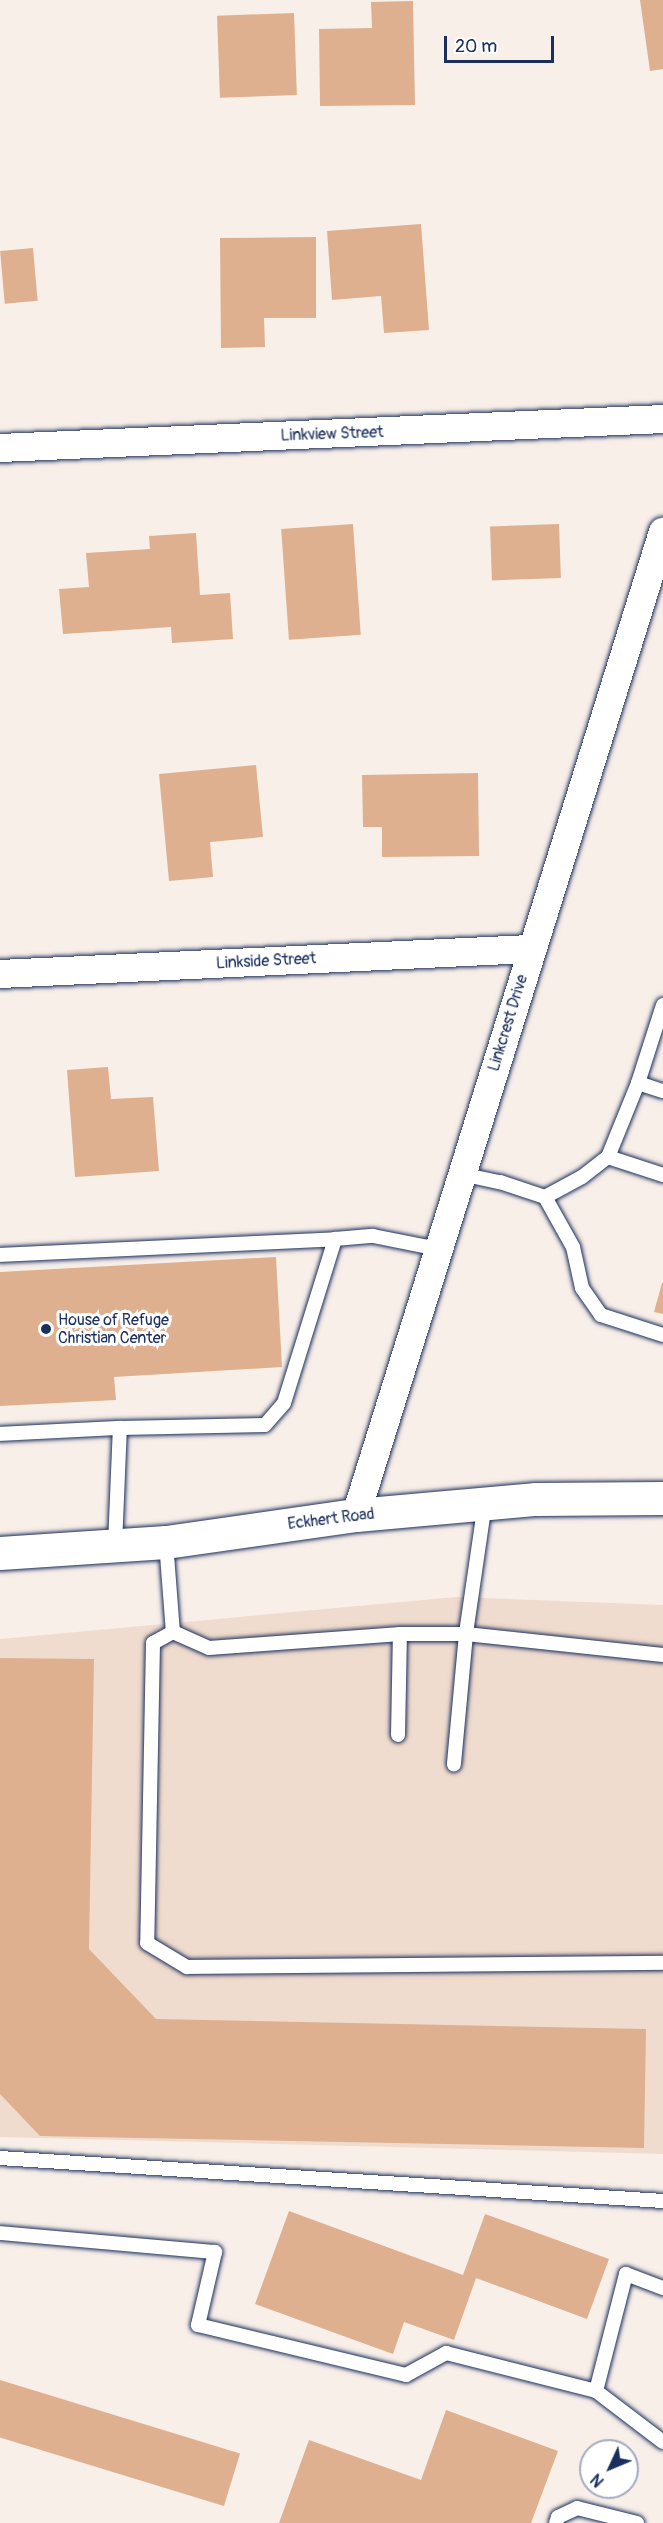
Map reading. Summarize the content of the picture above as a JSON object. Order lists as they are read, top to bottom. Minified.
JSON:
{"streets":{"main road":["Eckhert Road"],"street":["Linkview Street","Linkside Street","Linkcrest Drive"]},"crossings":[["Linkside Street","Linkcrest Drive"],["Linkcrest Drive","Eckhert Road"]],"places":["House of Refuge Christian Center"],"scale_bar":"20 m","north":"bottom left"}
